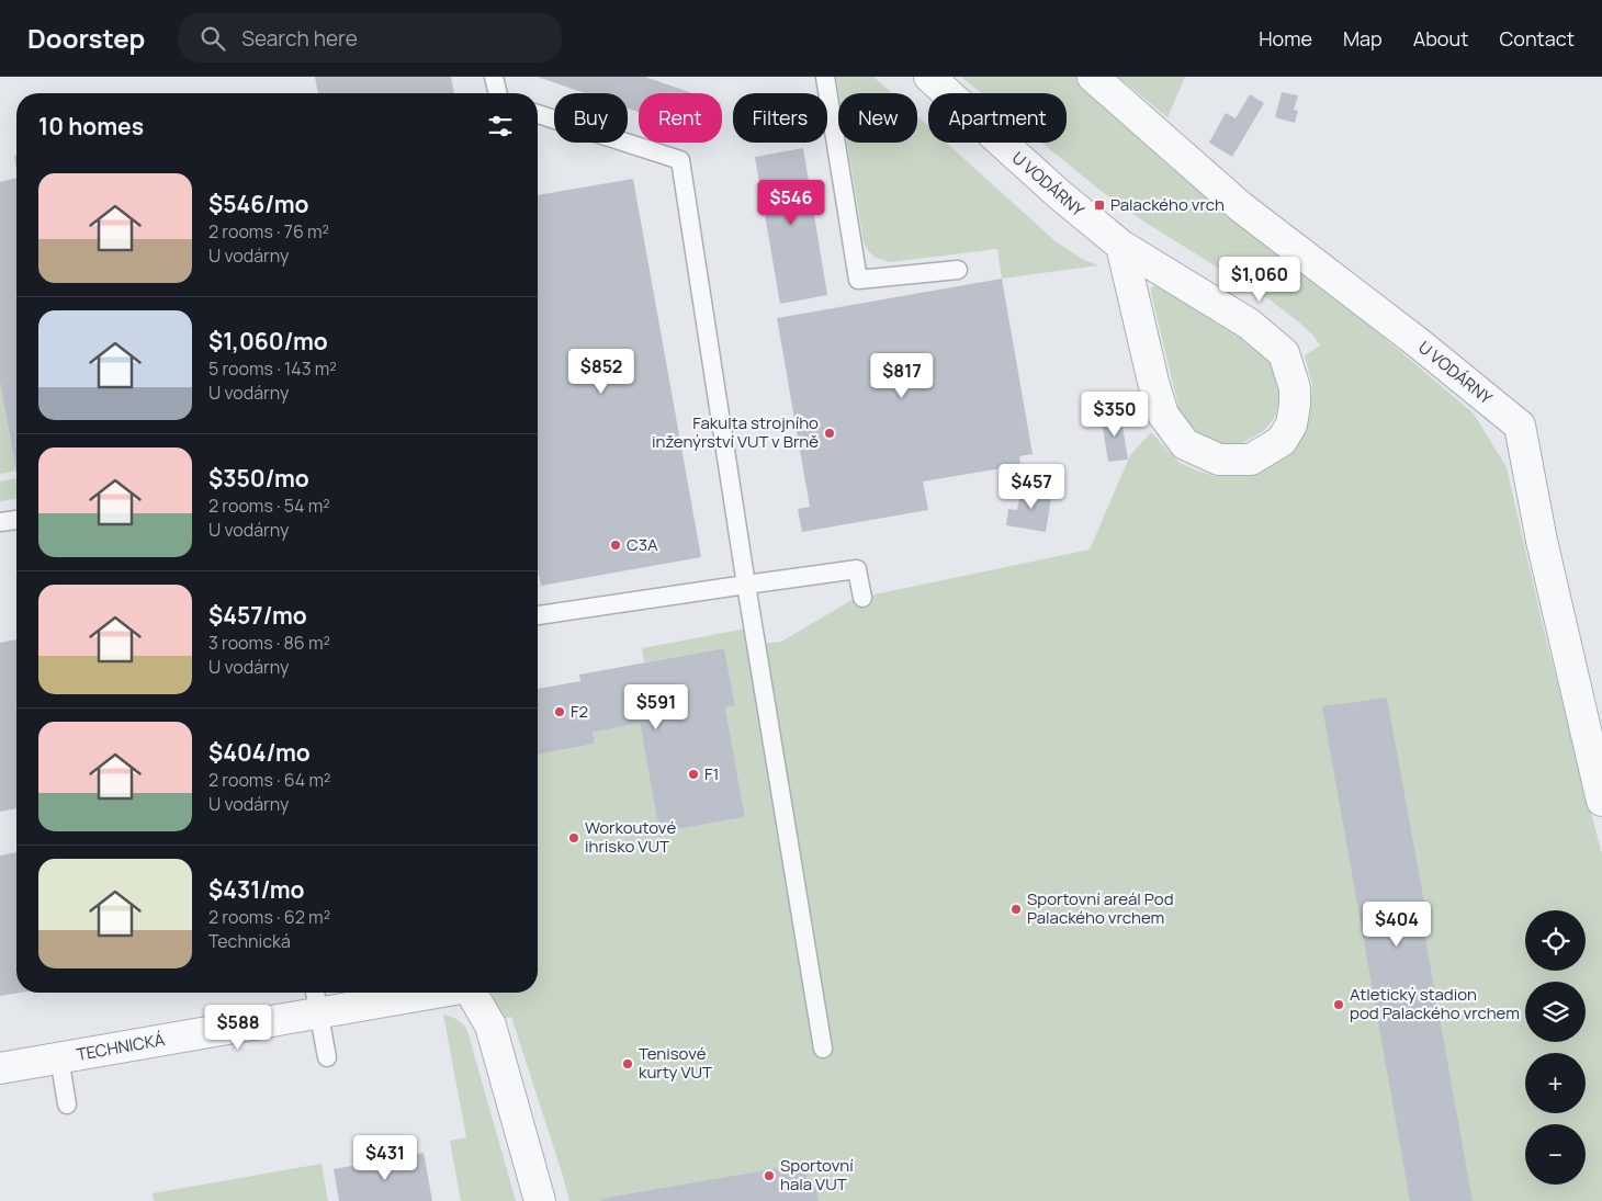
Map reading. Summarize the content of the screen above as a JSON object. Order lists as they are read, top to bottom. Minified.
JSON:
{"streets":{"street":["U VODÁRNY","TECHNICKÁ"]},"places":{"transit":["Palackého vrch"],"other":["Fakulta strojního inženýrství VUT v Brně","C3A","F2","F1","Workoutové ihrisko VUT","Sportovní areál Pod Palackého vrchem","Atletický stadion pod Palackého vrchem","Tenisové kurty VUT","Sportovní hala VUT"]},"page":{"header":"Doorstep","search":"Search here","nav":["Home","Map","About","Contact"],"chip":["Buy","Rent","Filters","New","Apartment"],"heading":"10 homes","list":[{"name":"$546/mo","note":"2 rooms · 76 m² · U vodárny"},{"name":"$1,060/mo","note":"5 rooms · 143 m² · U vodárny"},{"name":"$350/mo","note":"2 rooms · 54 m² · U vodárny"},{"name":"$457/mo","note":"3 rooms · 86 m² · U vodárny"},{"name":"$404/mo","note":"2 rooms · 64 m² · U vodárny"},{"name":"$431/mo","note":"2 rooms · 62 m² · Technická"}],"price":["$546","$1,060","$852","$817","$350","$457","$591","$404","$588","$431"],"map_buttons":["+","−"]}}
